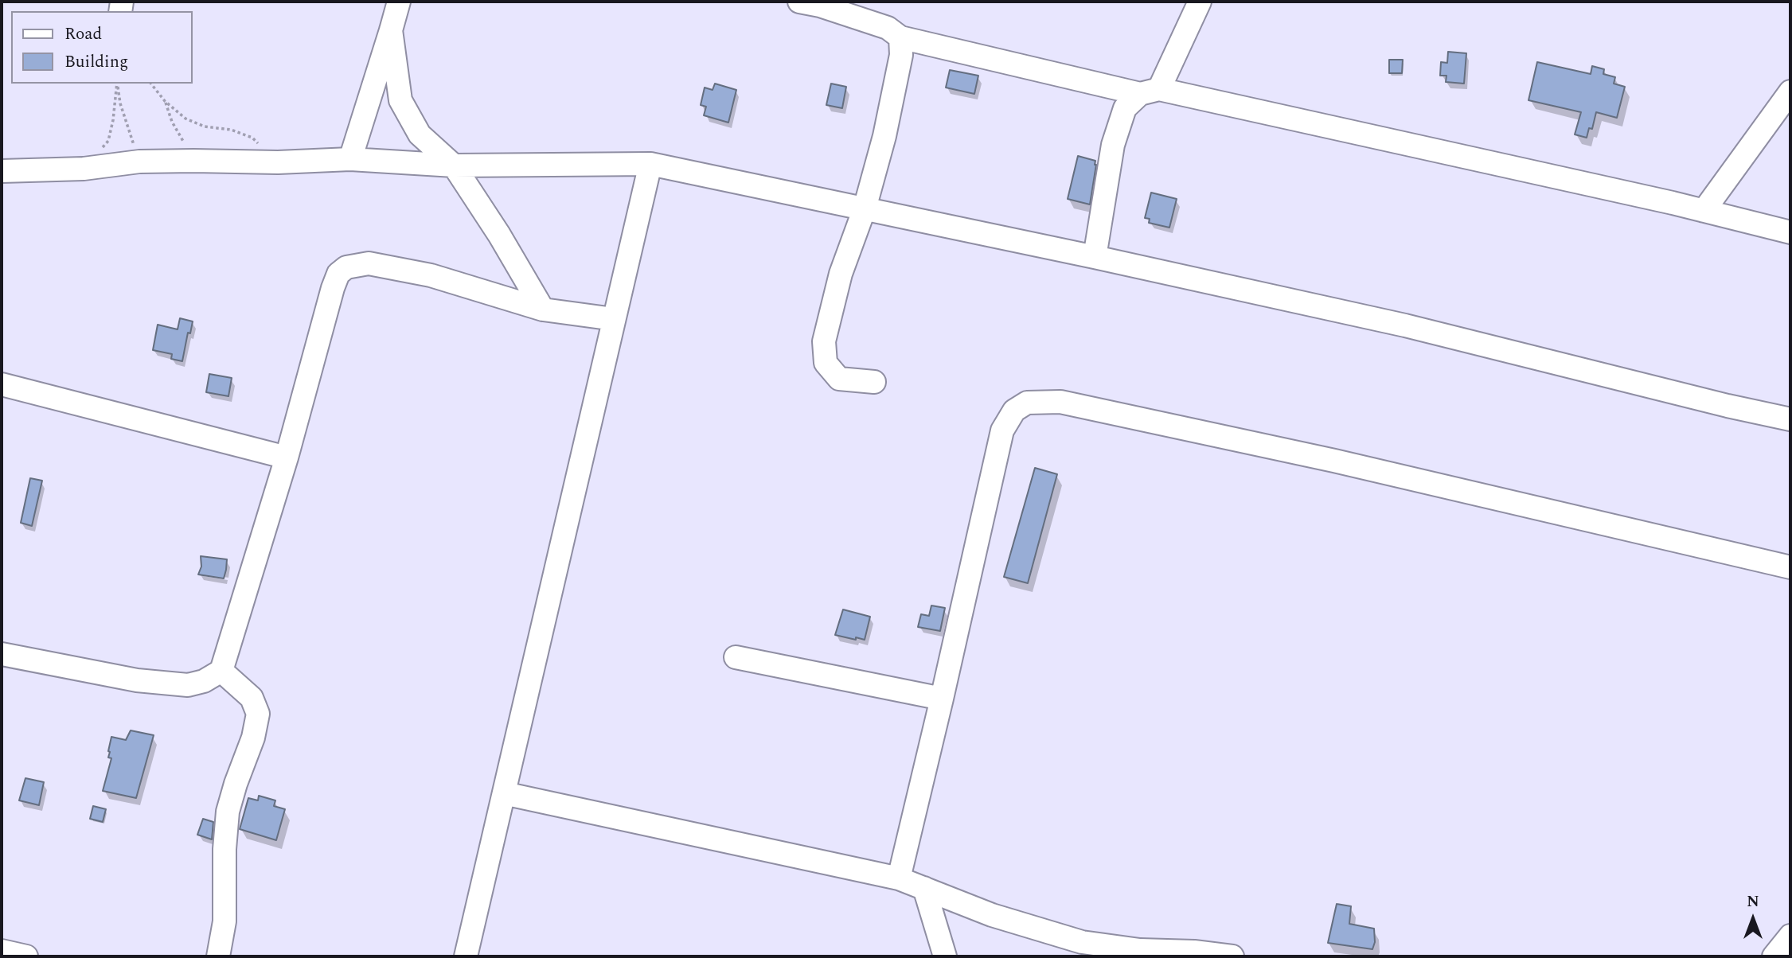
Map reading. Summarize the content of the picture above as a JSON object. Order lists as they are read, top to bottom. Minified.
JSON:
{"legend":["Road","Building"],"north":"top"}
